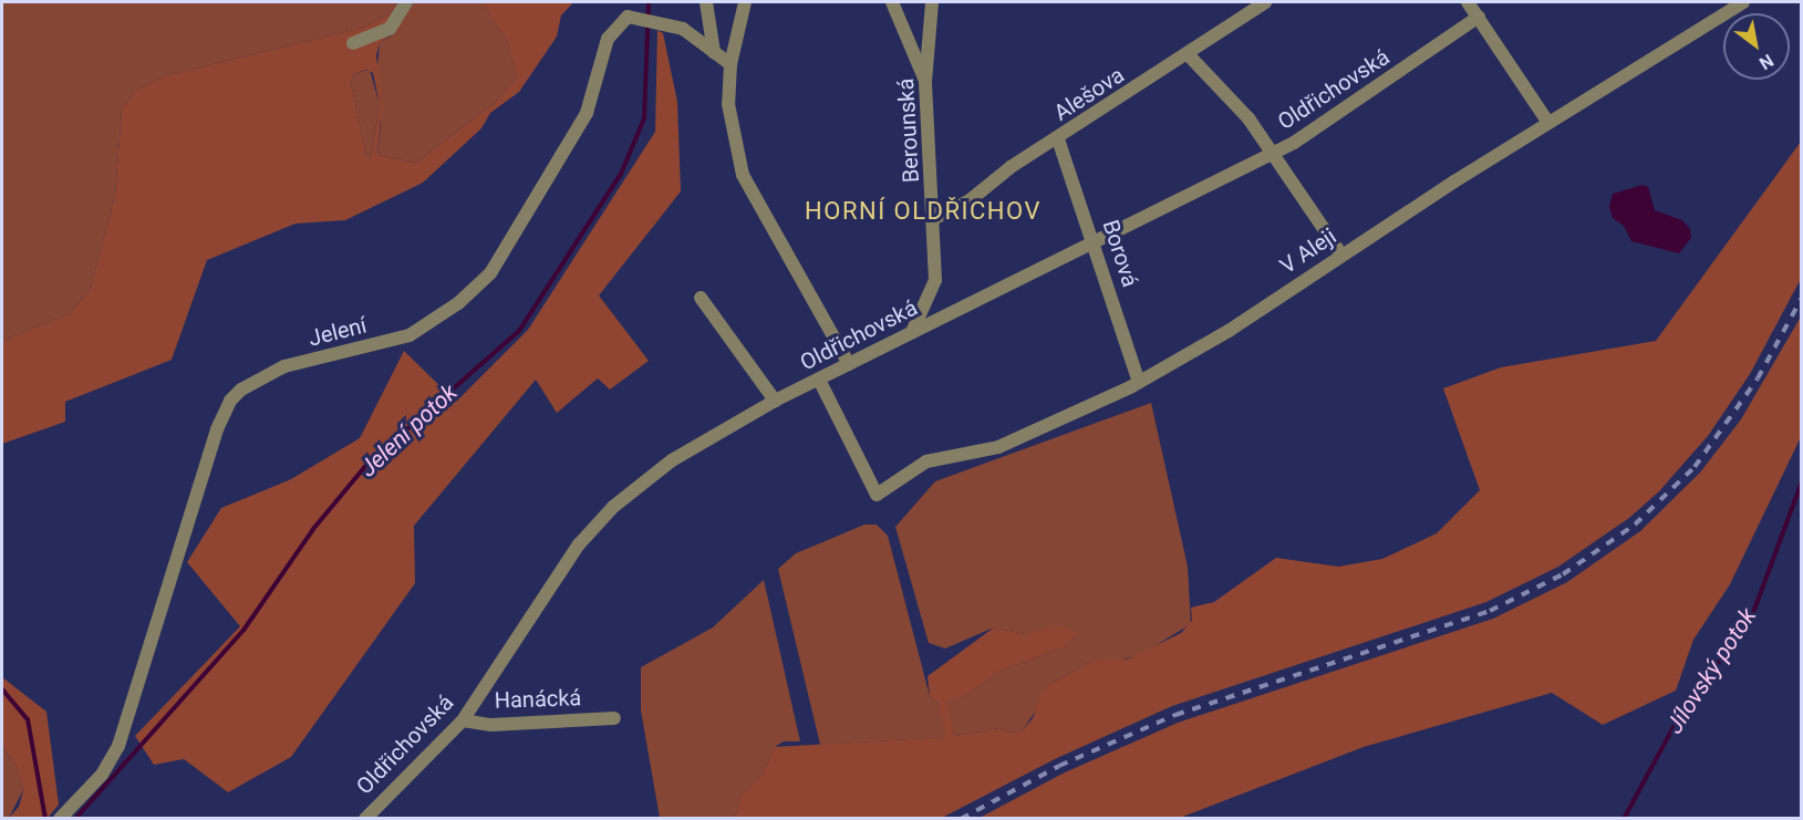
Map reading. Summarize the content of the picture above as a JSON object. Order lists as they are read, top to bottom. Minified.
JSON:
{"streets":{"street":["Oldřichovská","Alešova","Berounská","V Aleji","Borová","Jelení","Hanácká"]},"crossings":[["Oldřichovská","Berounská"],["Oldřichovská","V Aleji"],["Oldřichovská","Borová"],["Oldřichovská","Hanácká"],["Alešova","Berounská"],["Alešova","Borová"],["V Aleji","Borová"]],"districts":["HORNÍ OLDŘICHOV"],"water":["Jelení potok","Jílovský potok"],"north":"bottom right"}
